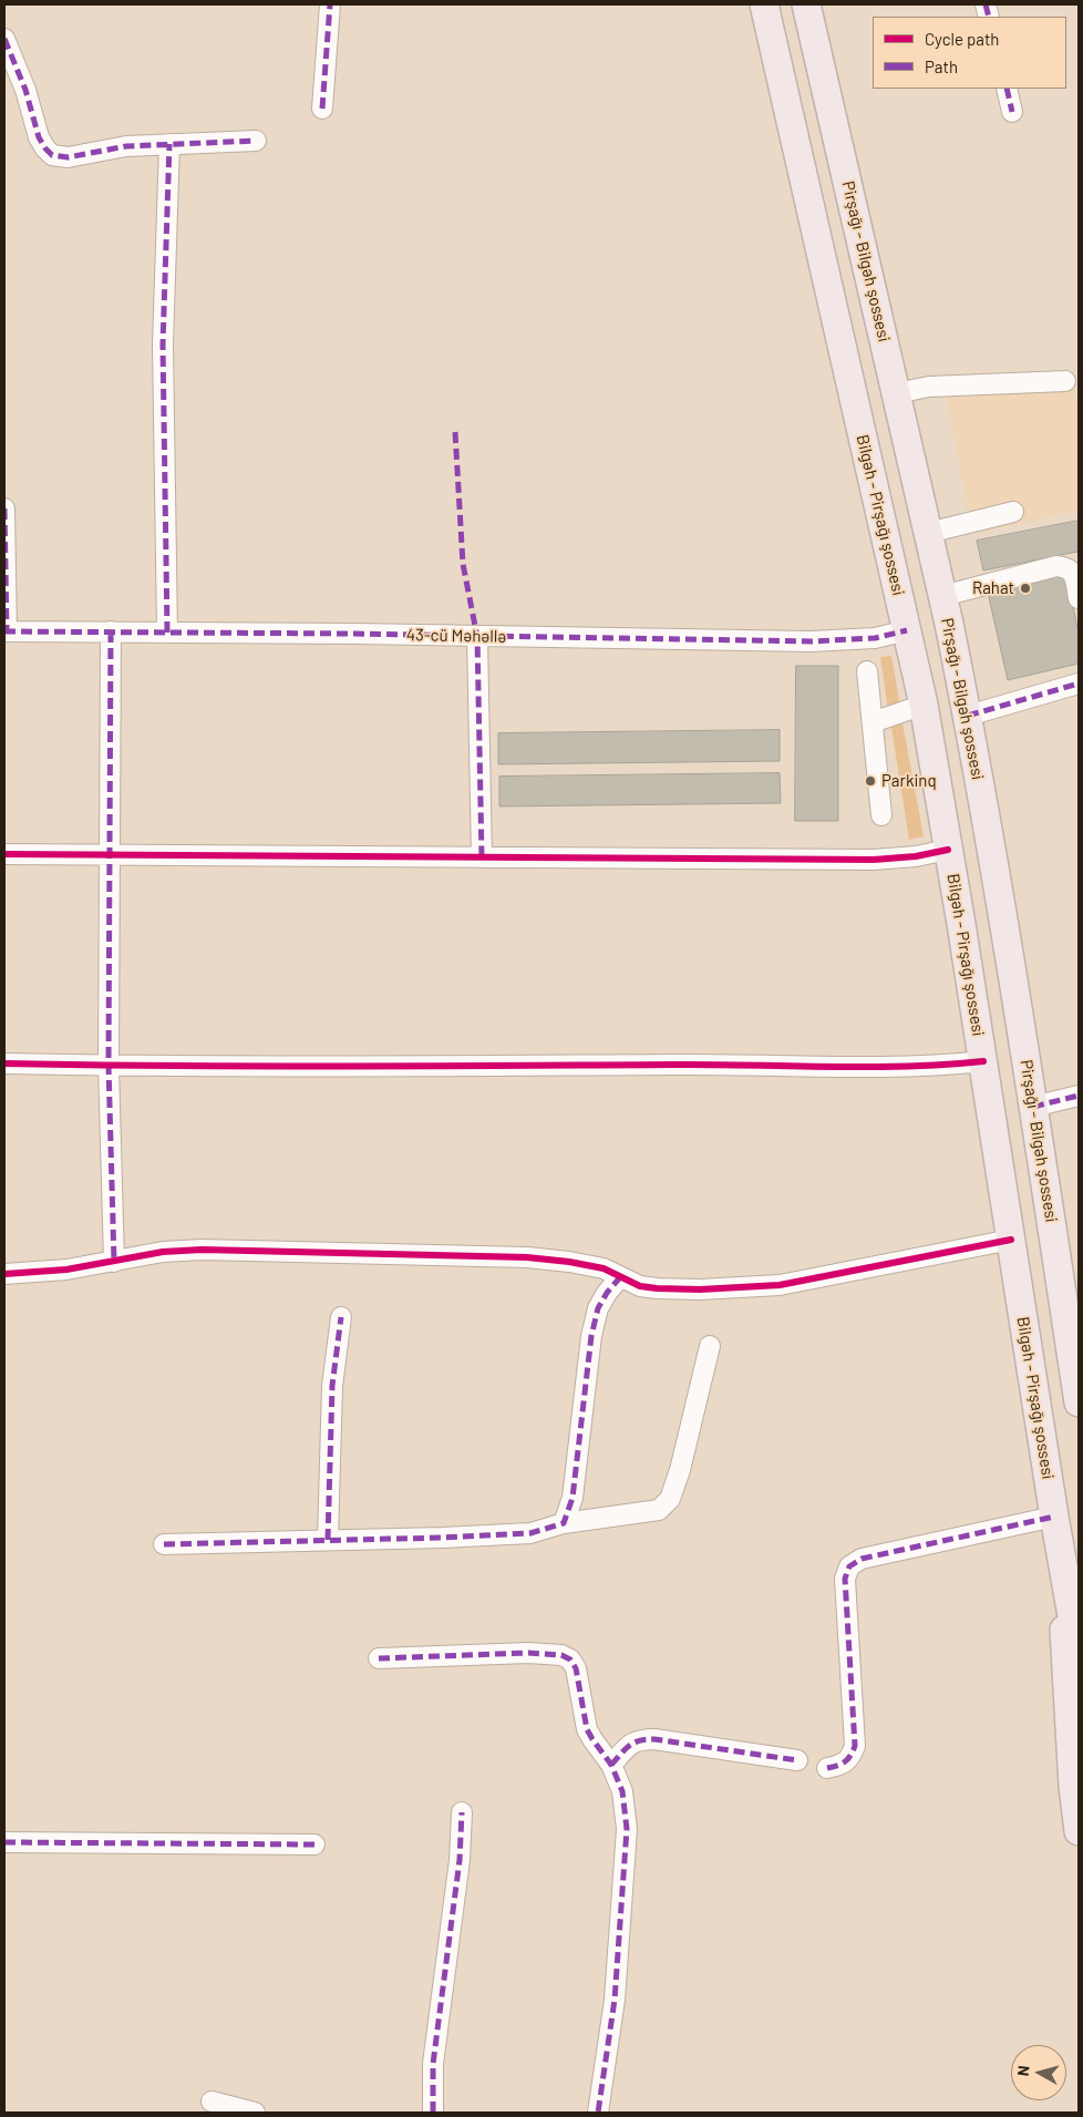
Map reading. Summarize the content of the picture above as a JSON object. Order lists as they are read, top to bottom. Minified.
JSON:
{"streets":{"highway":["Pirşağı - Bilgəh şossesi","Bilgəh - Pirşağı şossesi"],"street":["43-cü Məhəllə"]},"crossings":[["Bilgəh - Pirşağı şossesi","43-cü Məhəllə"]],"places":["Rahat","Parkinq"],"legend":["Cycle path","Path"],"north":"left"}
